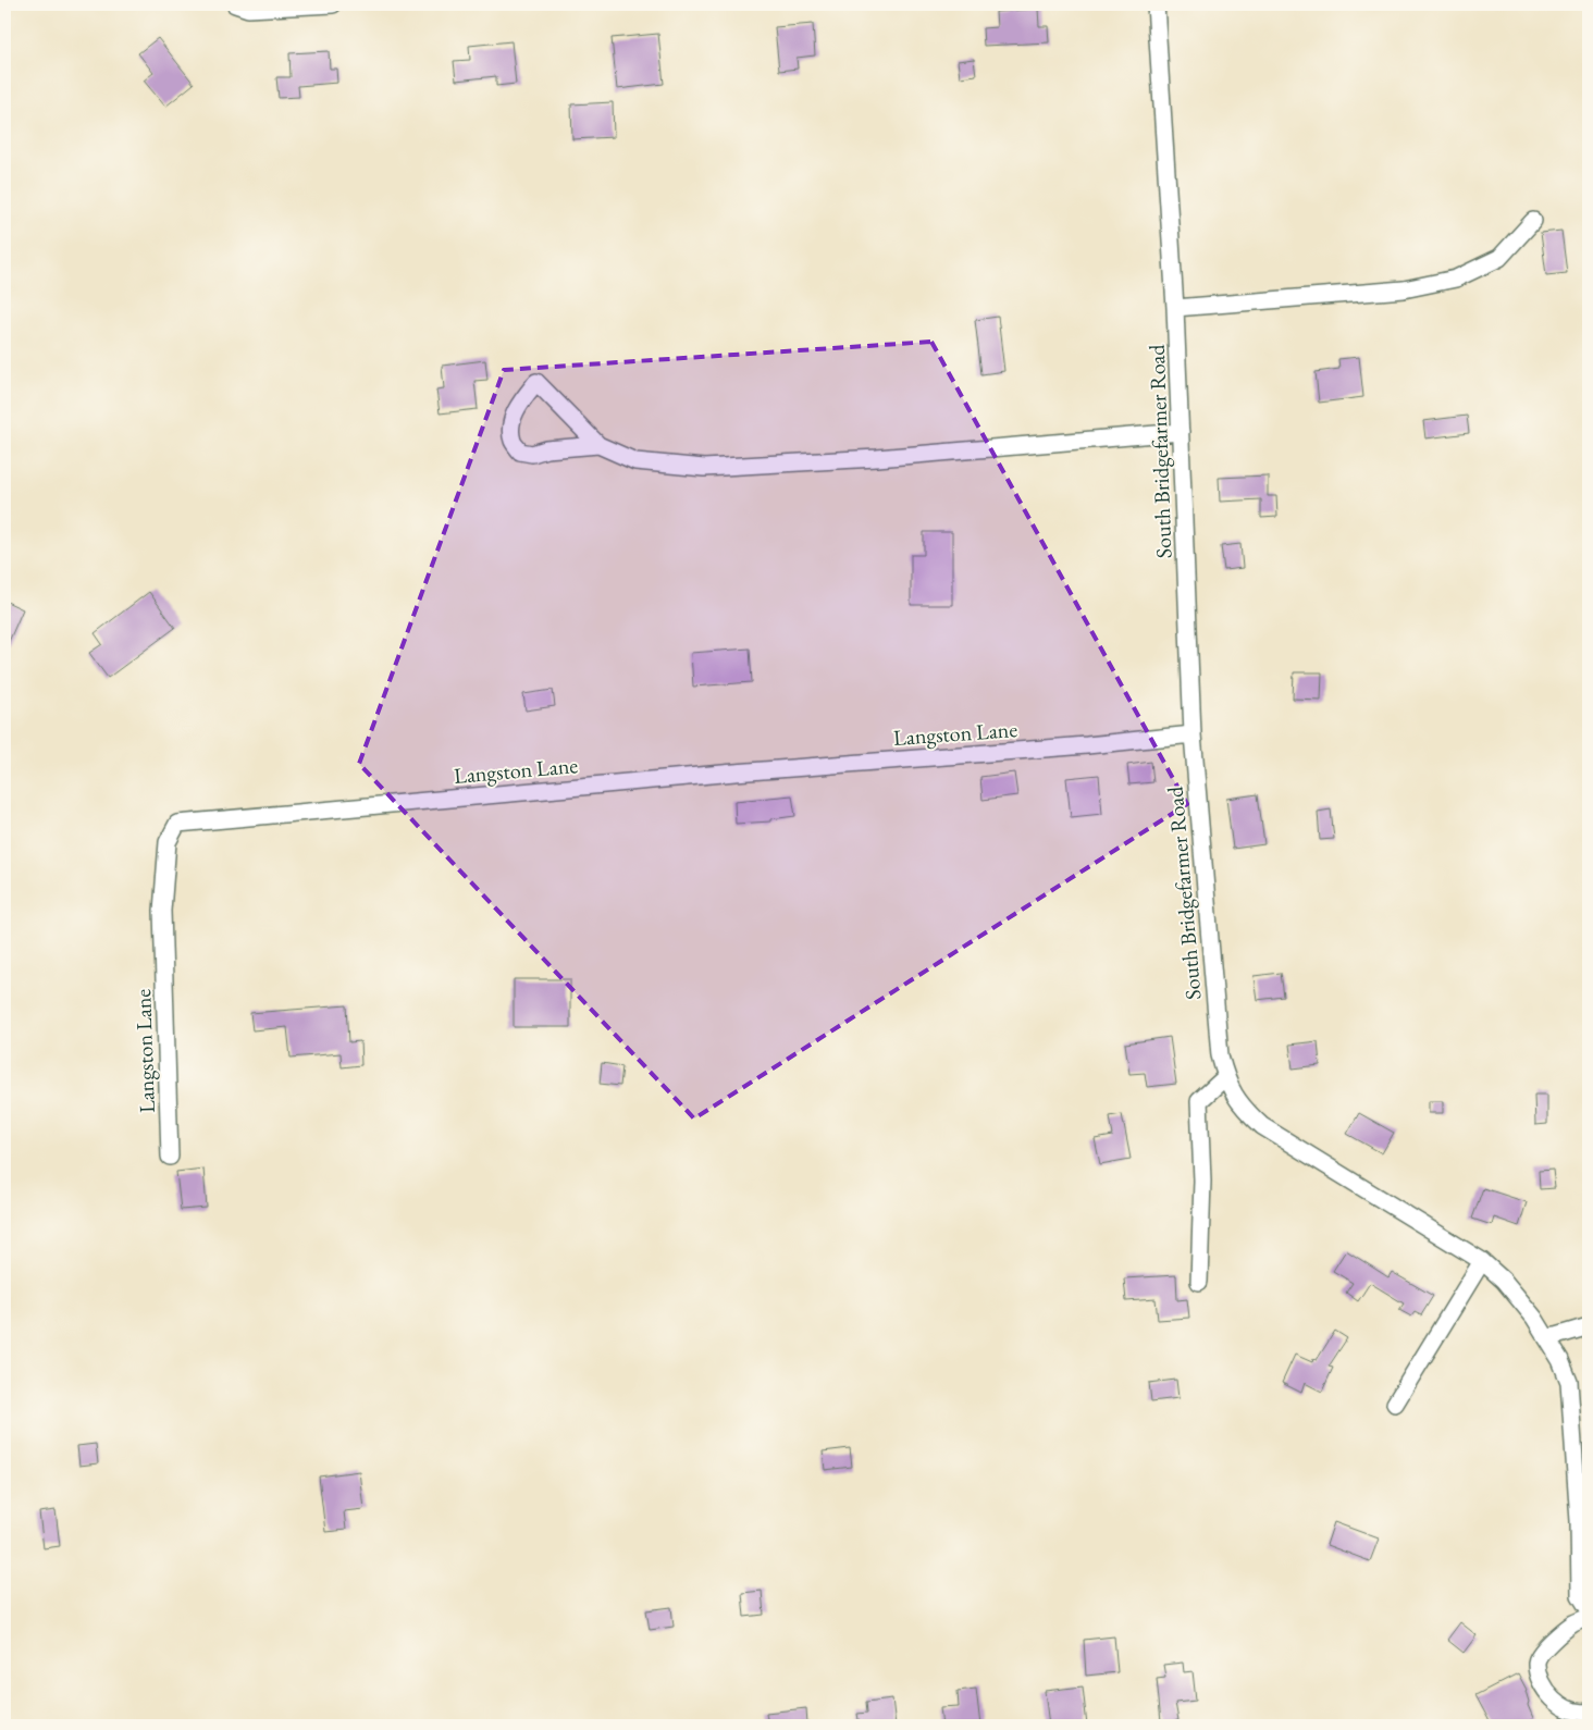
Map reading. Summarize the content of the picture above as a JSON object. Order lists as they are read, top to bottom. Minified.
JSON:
{"streets":{"street":["South Bridgefarmer Road","Langston Lane"]},"crossings":[["South Bridgefarmer Road","Langston Lane"]]}
